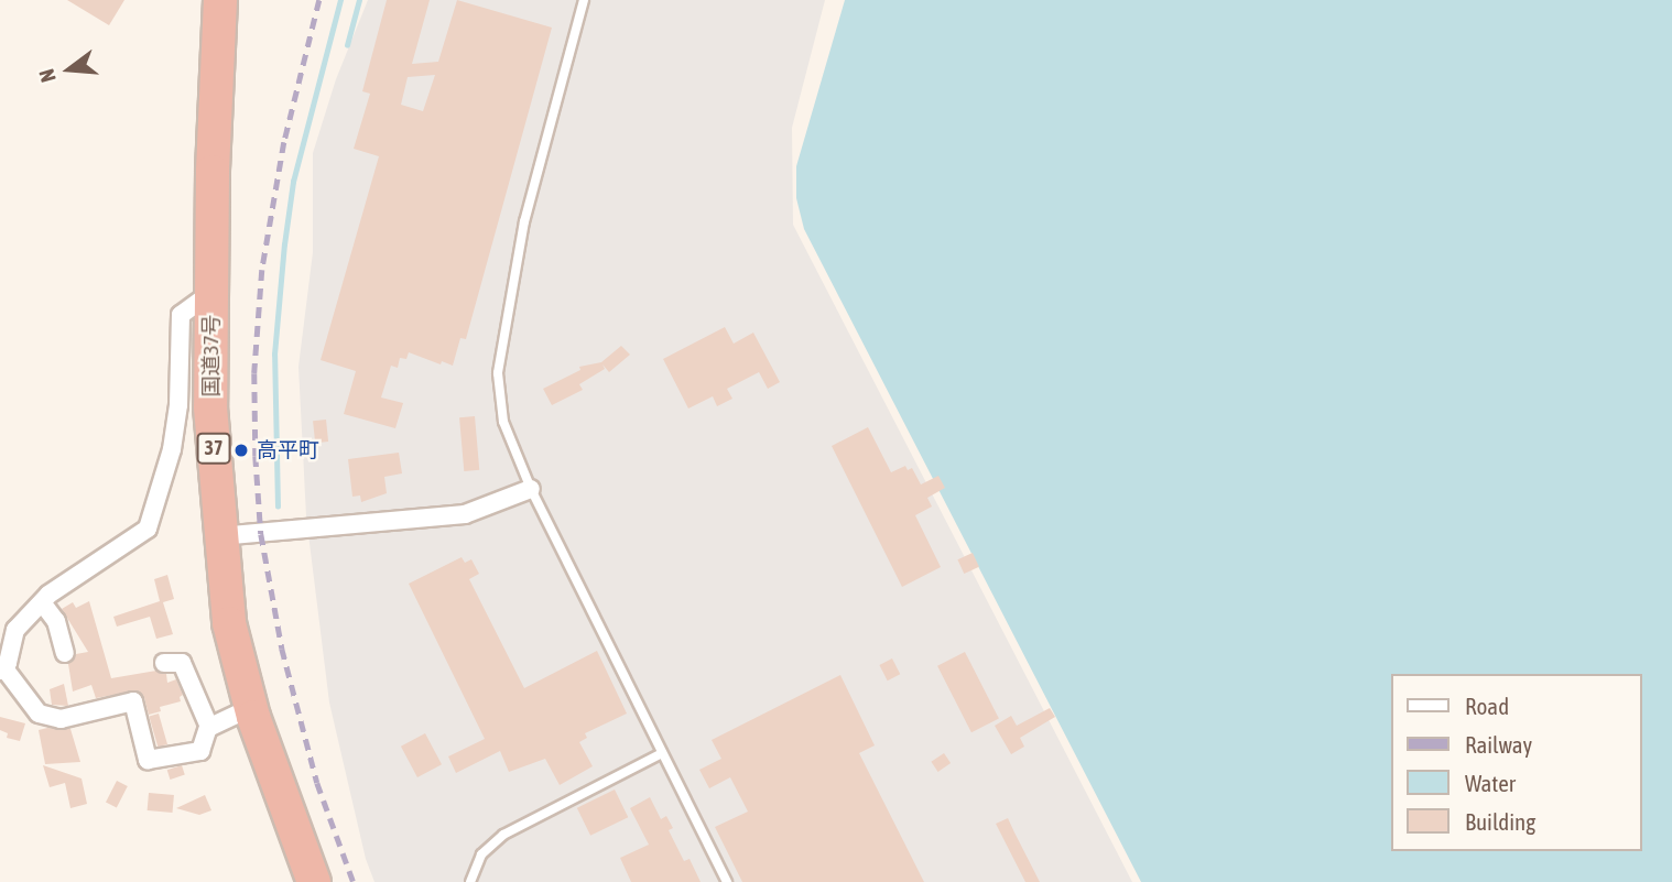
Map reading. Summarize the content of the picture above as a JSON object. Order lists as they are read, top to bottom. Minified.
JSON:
{"streets":{"highway":["国道37号","37"]},"places":["高平町"],"legend":["Road","Railway","Water","Building"],"north":"left"}
